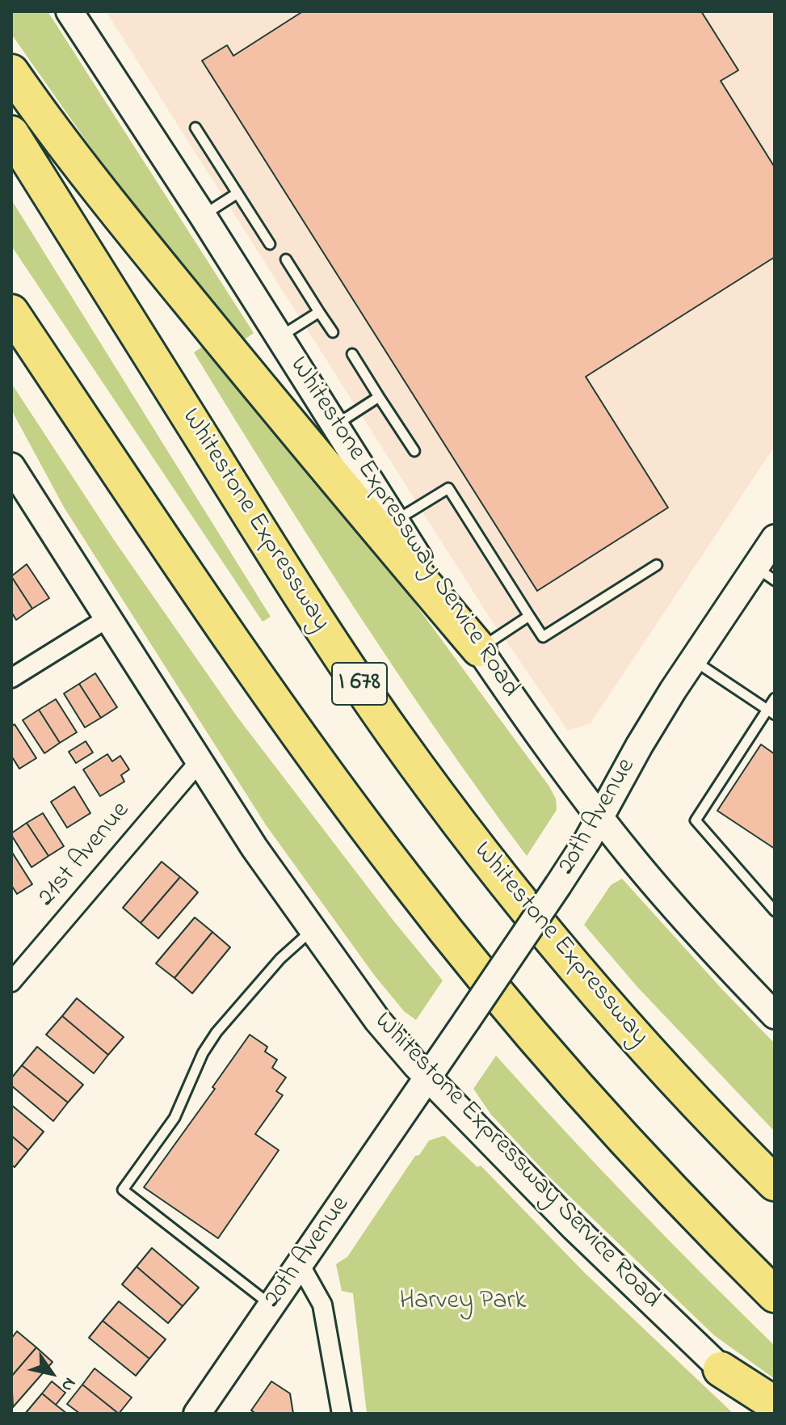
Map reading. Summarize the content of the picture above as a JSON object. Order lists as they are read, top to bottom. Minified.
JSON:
{"streets":{"highway":["Whitestone Expressway","I 678"],"main road":["Whitestone Expressway Service Road","20th Avenue"],"street":["21st Avenue"]},"crossings":[["Whitestone Expressway Service Road","20th Avenue"],["Whitestone Expressway Service Road","21st Avenue"]],"parks":["Harvey Park"],"north":"bottom right"}
